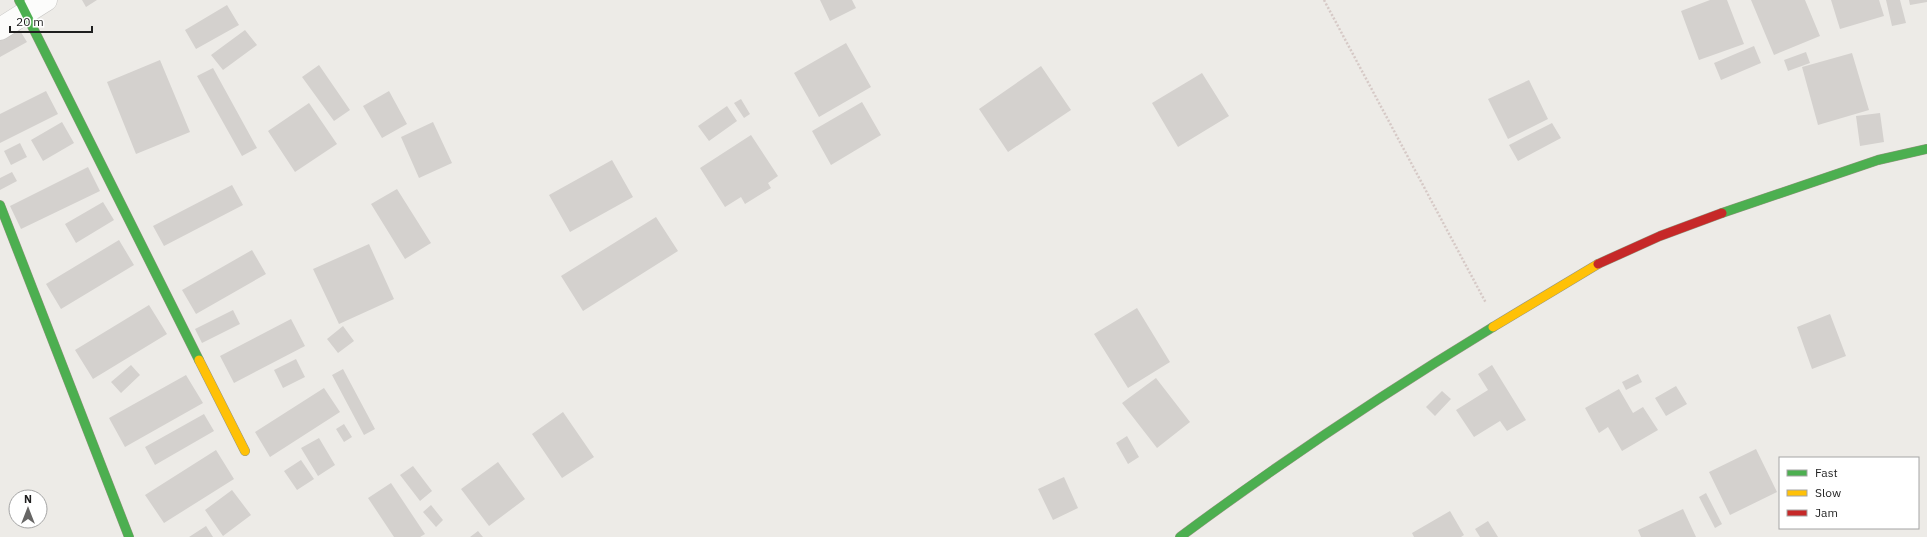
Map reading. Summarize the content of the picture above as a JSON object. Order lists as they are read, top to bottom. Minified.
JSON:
{"legend":["Fast","Slow","Jam"],"scale_bar":"20 m","north":"top"}
